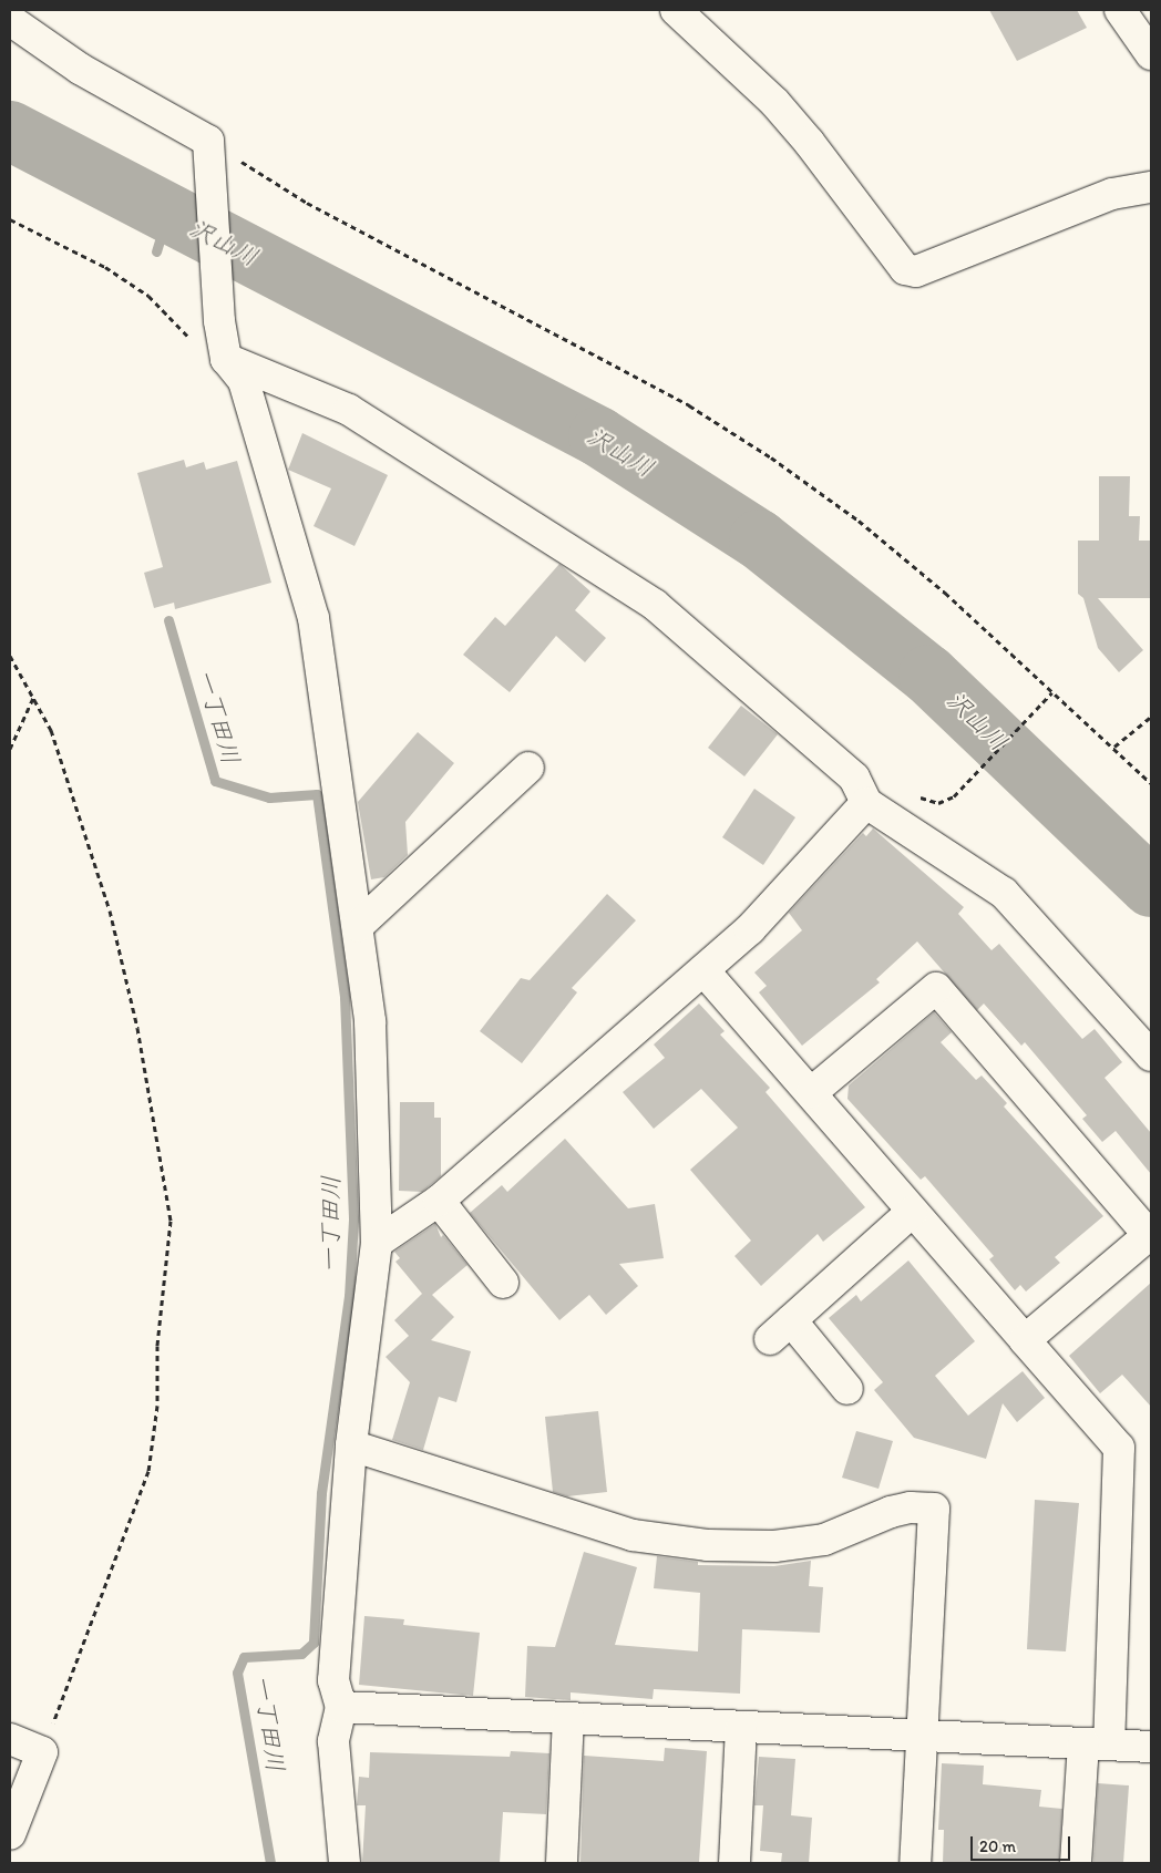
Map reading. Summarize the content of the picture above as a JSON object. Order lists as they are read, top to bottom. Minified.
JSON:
{"water":["沢山川","一丁田川"],"scale_bar":"20 m"}
